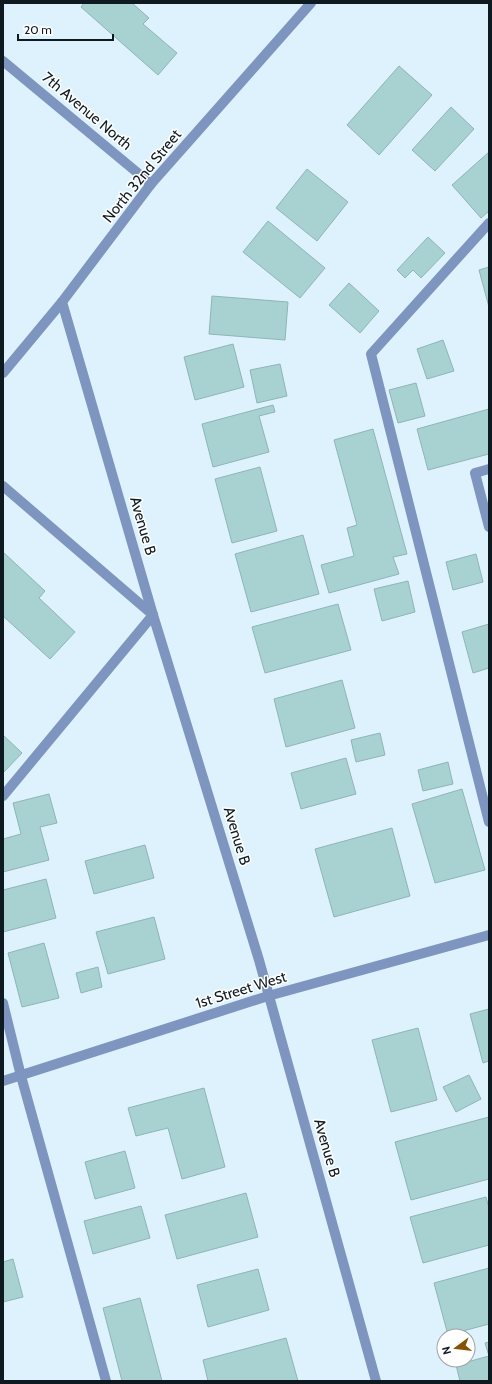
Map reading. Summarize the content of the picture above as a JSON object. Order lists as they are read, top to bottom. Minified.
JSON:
{"streets":{"street":["7th Avenue North","North 32nd Street","Avenue B","1st Street West"]},"crossings":[["7th Avenue North","North 32nd Street"],["North 32nd Street","Avenue B"],["Avenue B","1st Street West"]],"scale_bar":"20 m","north":"left"}
